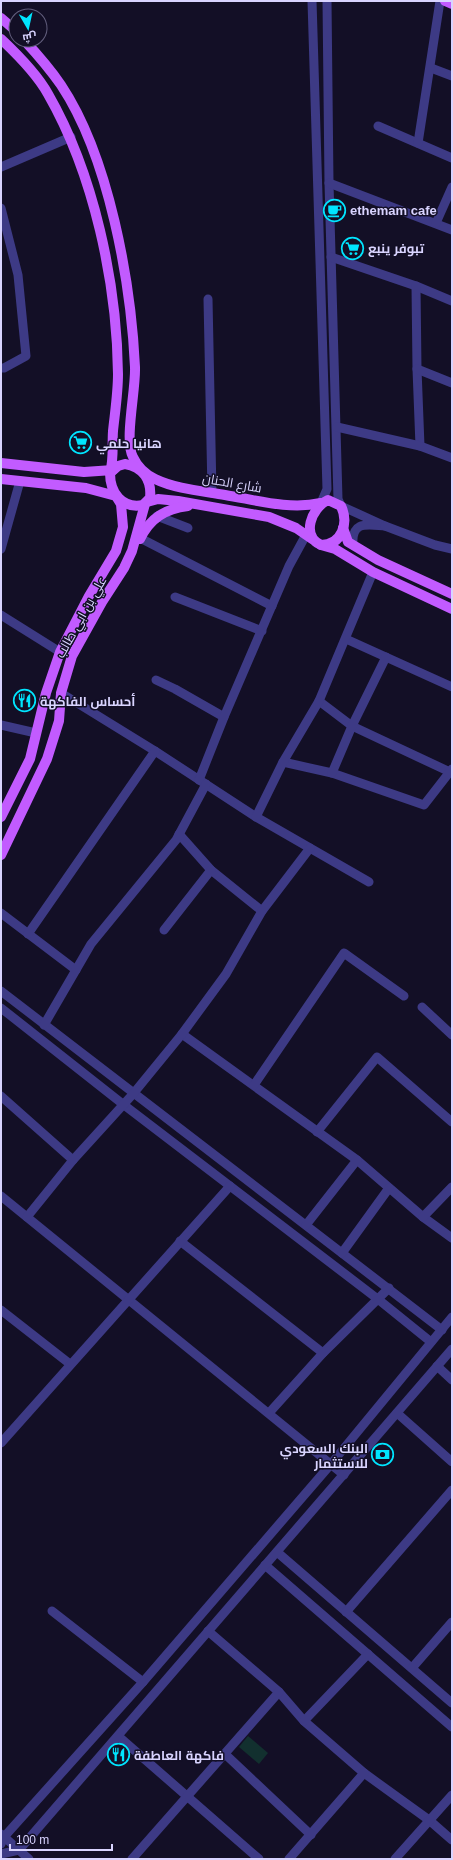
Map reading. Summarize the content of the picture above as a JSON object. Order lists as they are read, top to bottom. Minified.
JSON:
{"streets":{"main road":["شارع الحنان","علي بن ابي طالب"]},"crossings":[["شارع الحنان","علي بن ابي طالب"]],"places":{"cafe":["ethemam cafe"],"supermarket":["تبوفر ينبع","هانيا حلمي"],"restaurant":["أحساس الفاكهة","فاكهة العاطفة"],"bank":["البنك السعودي للاستثمار"]},"scale_bar":"100 m","north":"bottom"}
